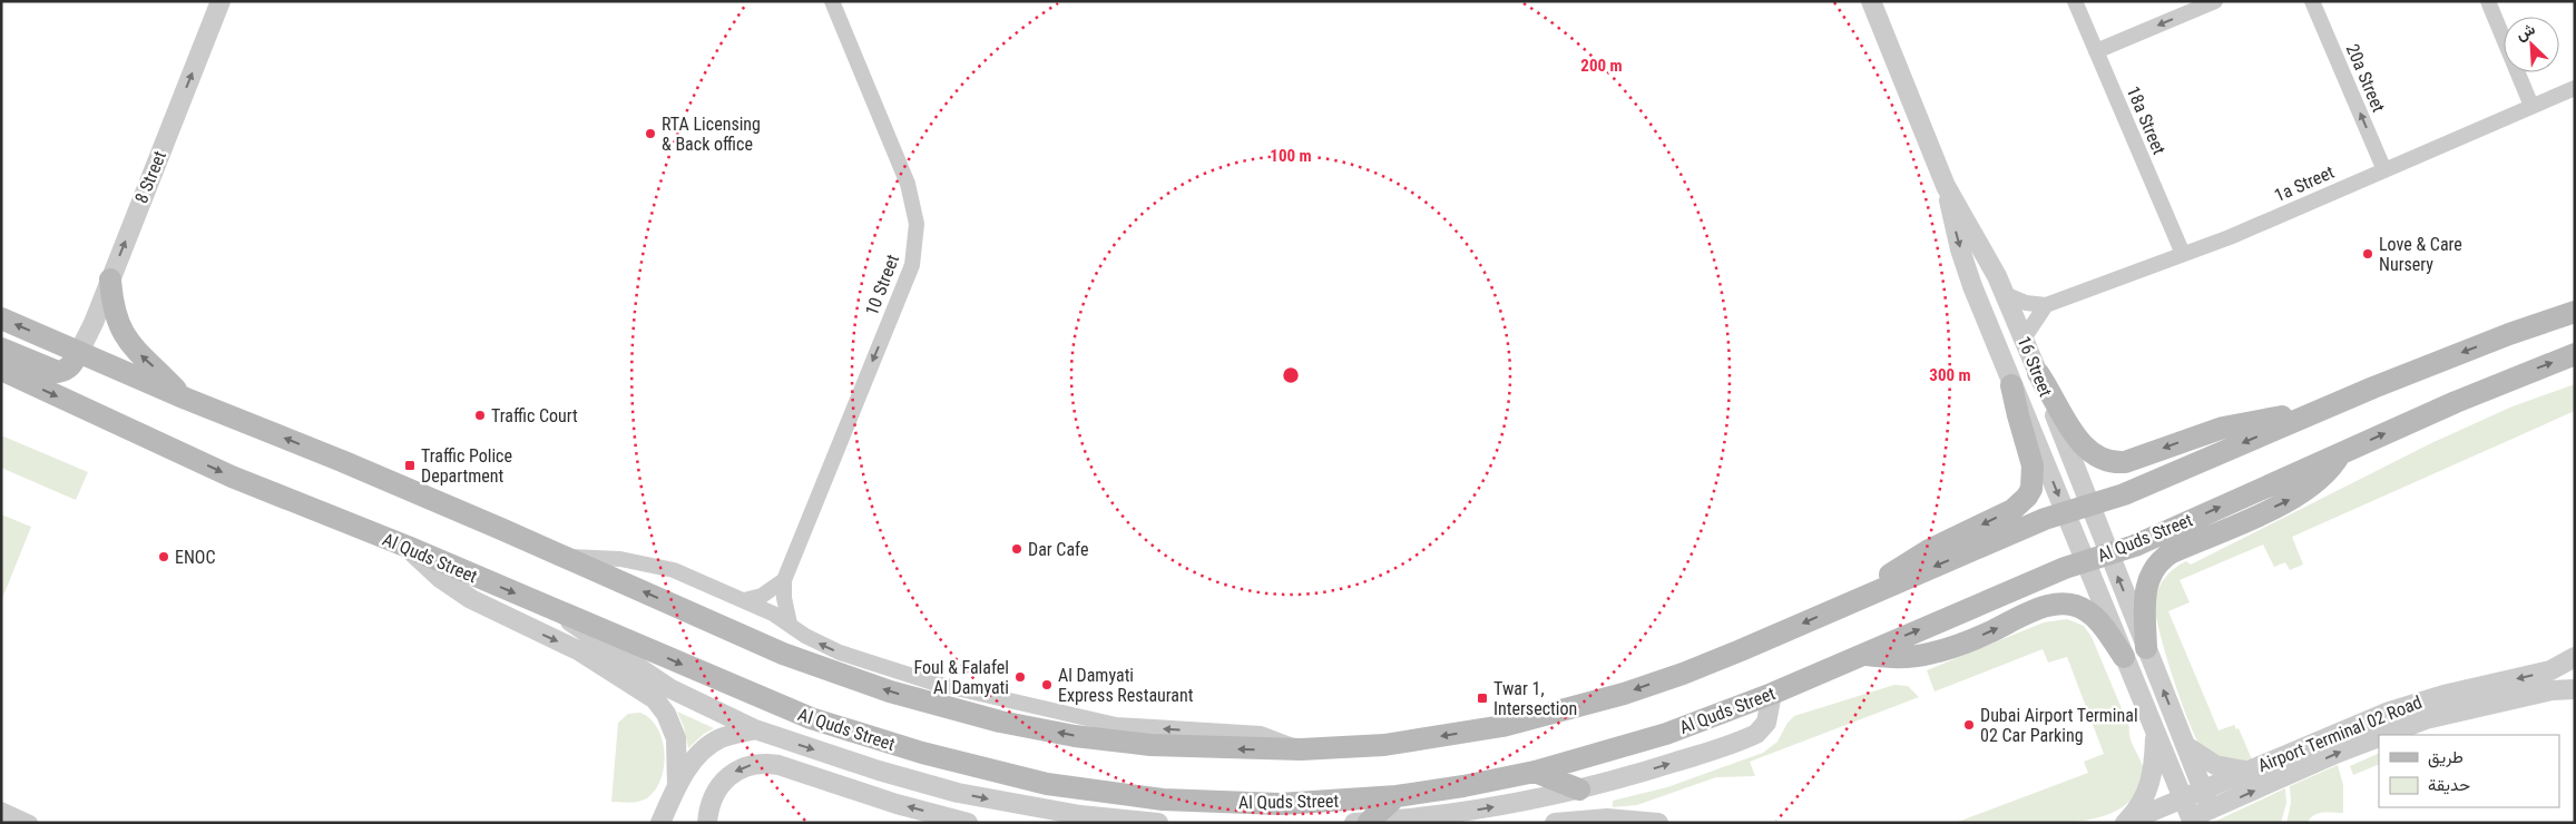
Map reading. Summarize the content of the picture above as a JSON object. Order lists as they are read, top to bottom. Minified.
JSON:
{"streets":{"main road":["Al Quds Street"],"street":["20a Street","18a Street","8 Street","1a Street","10 Street","16 Street","Airport Terminal 02 Road"]},"crossings":[["20a Street","1a Street"],["18a Street","1a Street"],["16 Street","Al Quds Street"]],"one_way":["20a Street","8 Street","10 Street"],"places":{"other":["RTA Licensing & Back office","Love & Care Nursery","Traffic Court","Dar Cafe","ENOC","Foul & Falafel Al Damyati","Al Damyati Express Restaurant","Dubai Airport Terminal 02 Car Parking"],"transit":["Traffic Police Department","Twar 1, Intersection"]},"legend":["طريق","حديقة"],"north":"top left","rings":["200 m","100 m","300 m"]}
